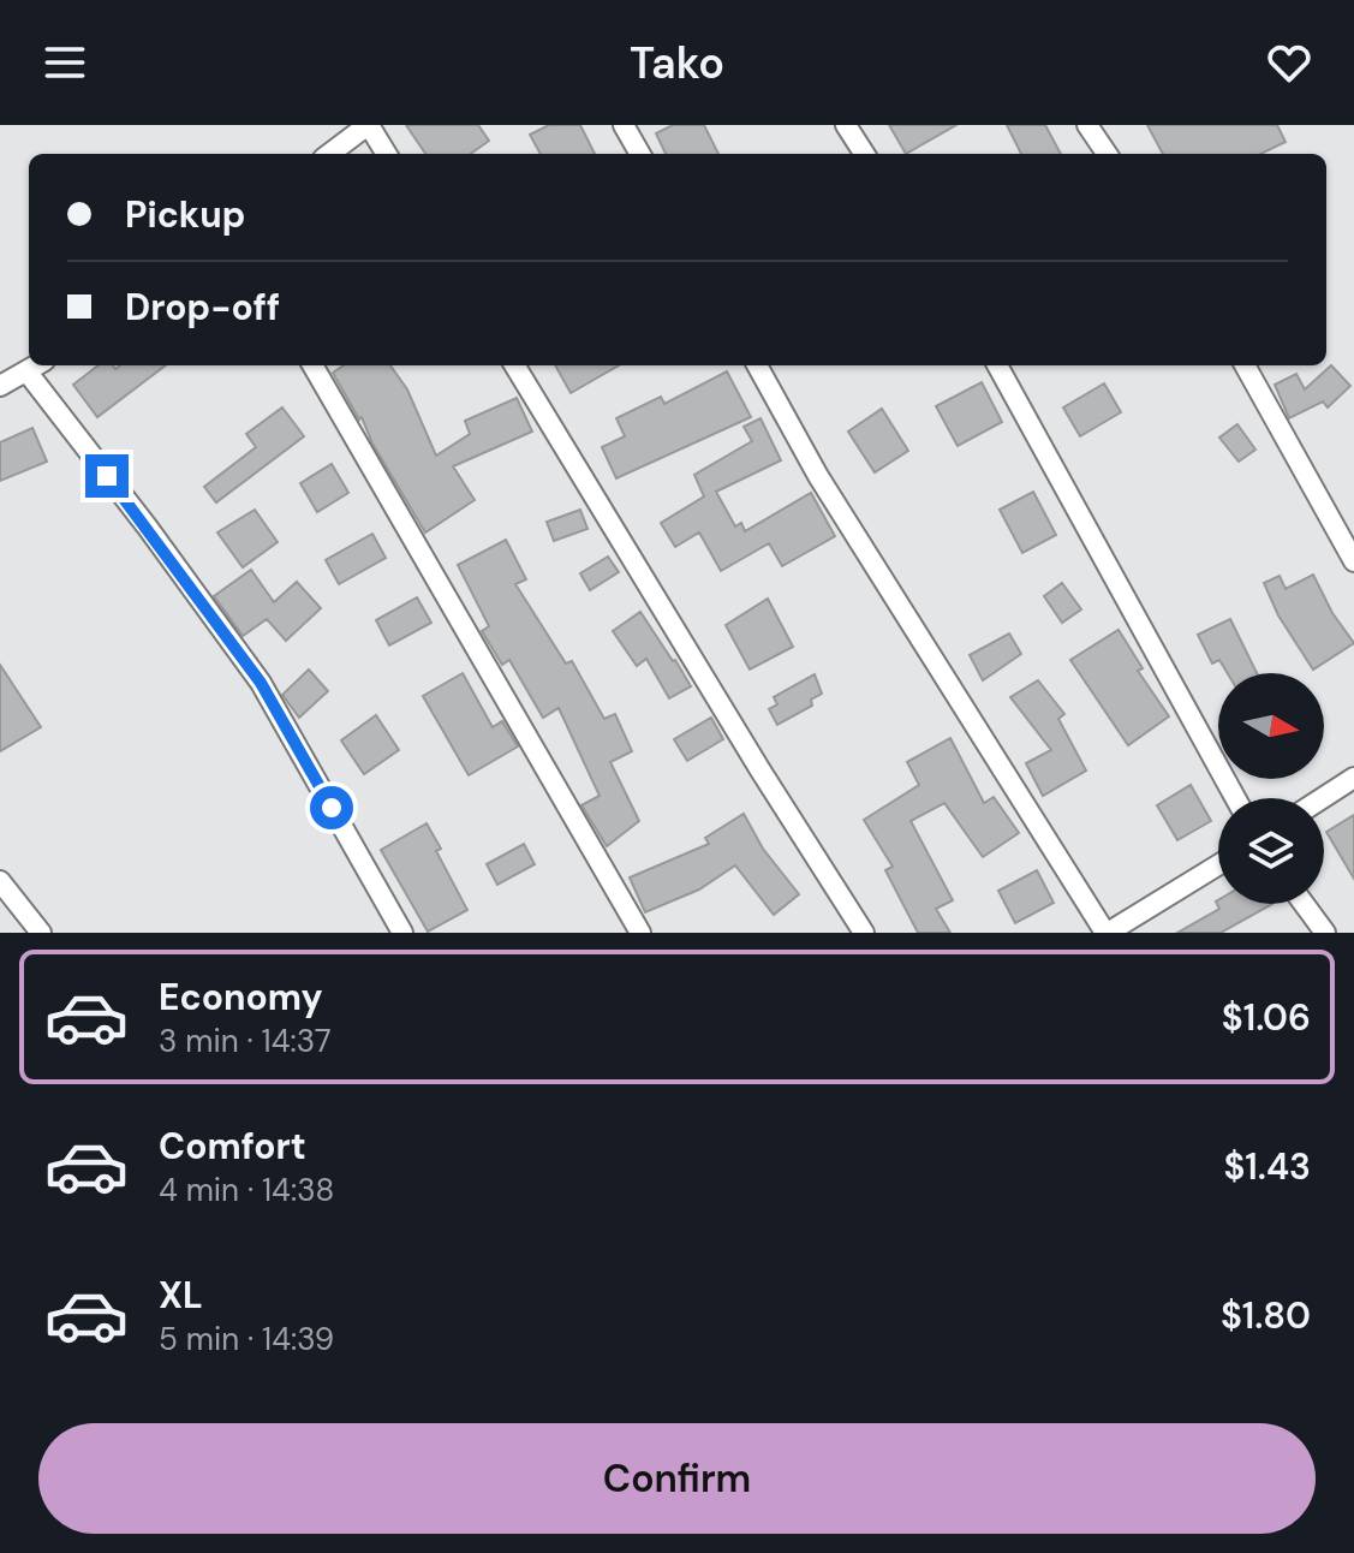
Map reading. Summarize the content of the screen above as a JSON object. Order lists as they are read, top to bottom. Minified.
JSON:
{"north":"right","page":{"header":"Tako","banner":["Pickup","Drop-off"],"list":[{"name":"Economy","note":"3 min · 14:37","value":"$1.06"},{"name":"Comfort","note":"4 min · 14:38","value":"$1.43"},{"name":"XL","note":"5 min · 14:39","value":"$1.80"}],"buttons":"Confirm"}}
